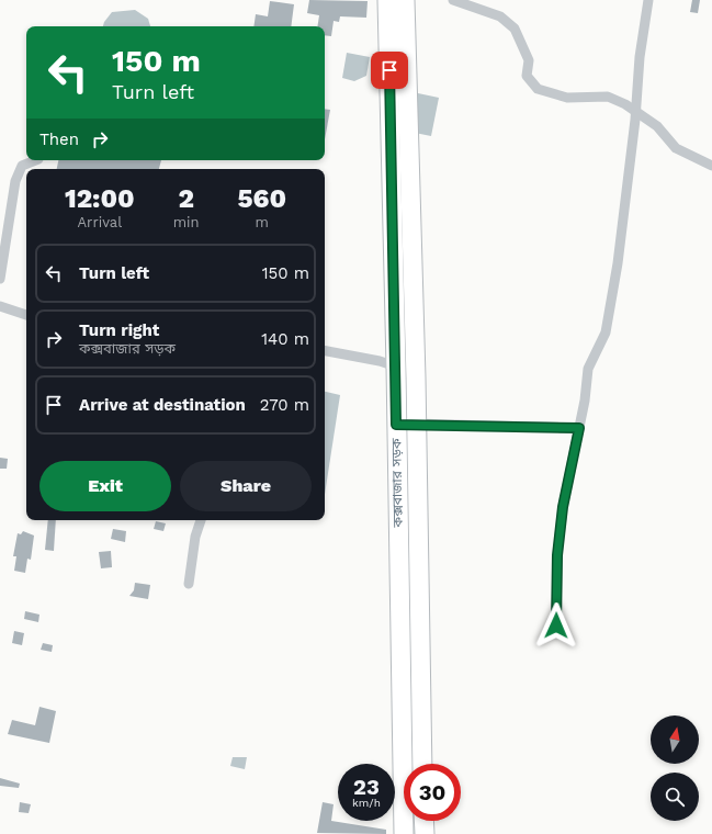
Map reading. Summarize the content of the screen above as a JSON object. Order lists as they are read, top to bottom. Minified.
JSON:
{"streets":{"highway":["কক্সবাজার সড়ক"]},"north":"top","page":{"turn":["150 m","Turn left"],"then":"Then","eta":["12:00","Arrival","2","min","560","m"],"list":[{"name":"Turn left","value":"150 m"},{"name":"Turn right","note":"কক্সবাজার সড়ক","value":"140 m"},{"name":"Arrive at destination","value":"270 m"}],"buttons":["Exit","Share"],"speed":"23 km/h","limit":"30"}}
